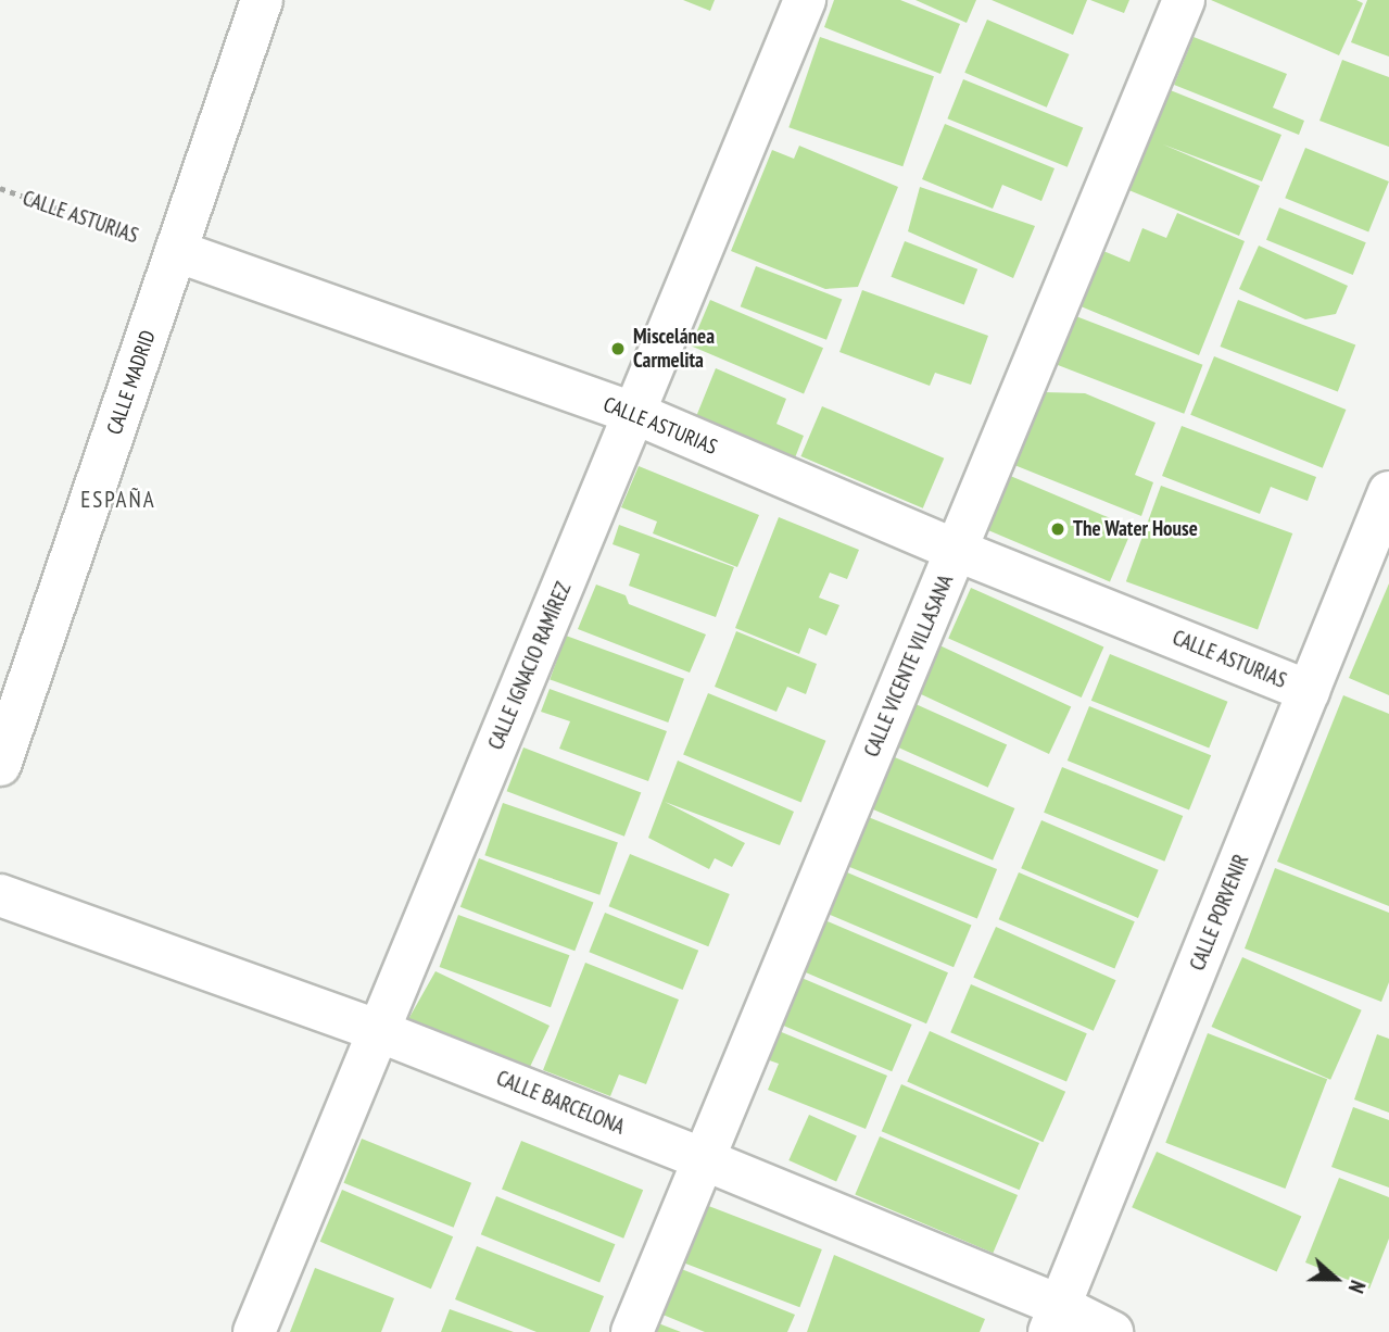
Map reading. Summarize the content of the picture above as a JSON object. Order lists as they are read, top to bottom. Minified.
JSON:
{"streets":{"street":["CALLE ASTURIAS","CALLE MADRID","CALLE IGNACIO RAMÍREZ","CALLE VICENTE VILLASANA","CALLE PORVENIR","CALLE BARCELONA"]},"crossings":[["CALLE ASTURIAS","CALLE MADRID"],["CALLE ASTURIAS","CALLE IGNACIO RAMÍREZ"],["CALLE ASTURIAS","CALLE VICENTE VILLASANA"],["CALLE ASTURIAS","CALLE PORVENIR"],["CALLE IGNACIO RAMÍREZ","CALLE BARCELONA"],["CALLE VICENTE VILLASANA","CALLE BARCELONA"],["CALLE PORVENIR","CALLE BARCELONA"]],"districts":["ESPAÑA"],"places":["Miscelánea Carmelita","The Water House"],"north":"right"}
